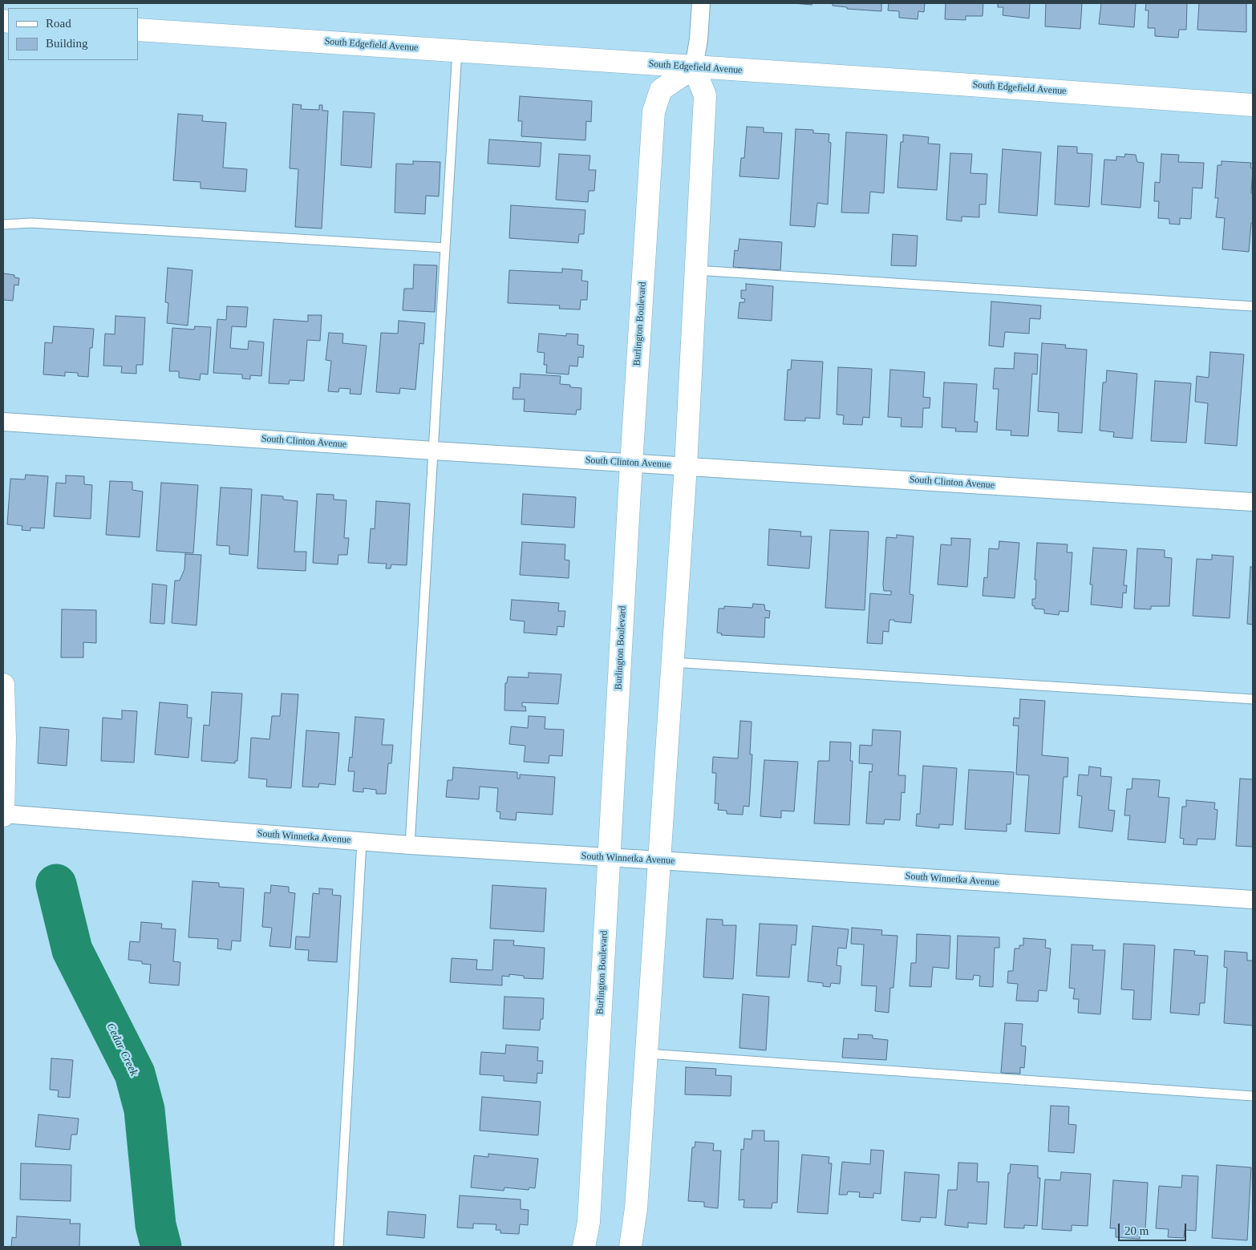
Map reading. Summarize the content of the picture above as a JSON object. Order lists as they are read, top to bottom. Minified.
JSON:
{"streets":{"street":["South Edgefield Avenue","Burlington Boulevard","South Clinton Avenue","South Winnetka Avenue"]},"crossings":[["South Edgefield Avenue","Burlington Boulevard"],["Burlington Boulevard","South Clinton Avenue"],["Burlington Boulevard","South Winnetka Avenue"]],"water":["Cedar Creek"],"legend":["Road","Building"],"scale_bar":"20 m"}
